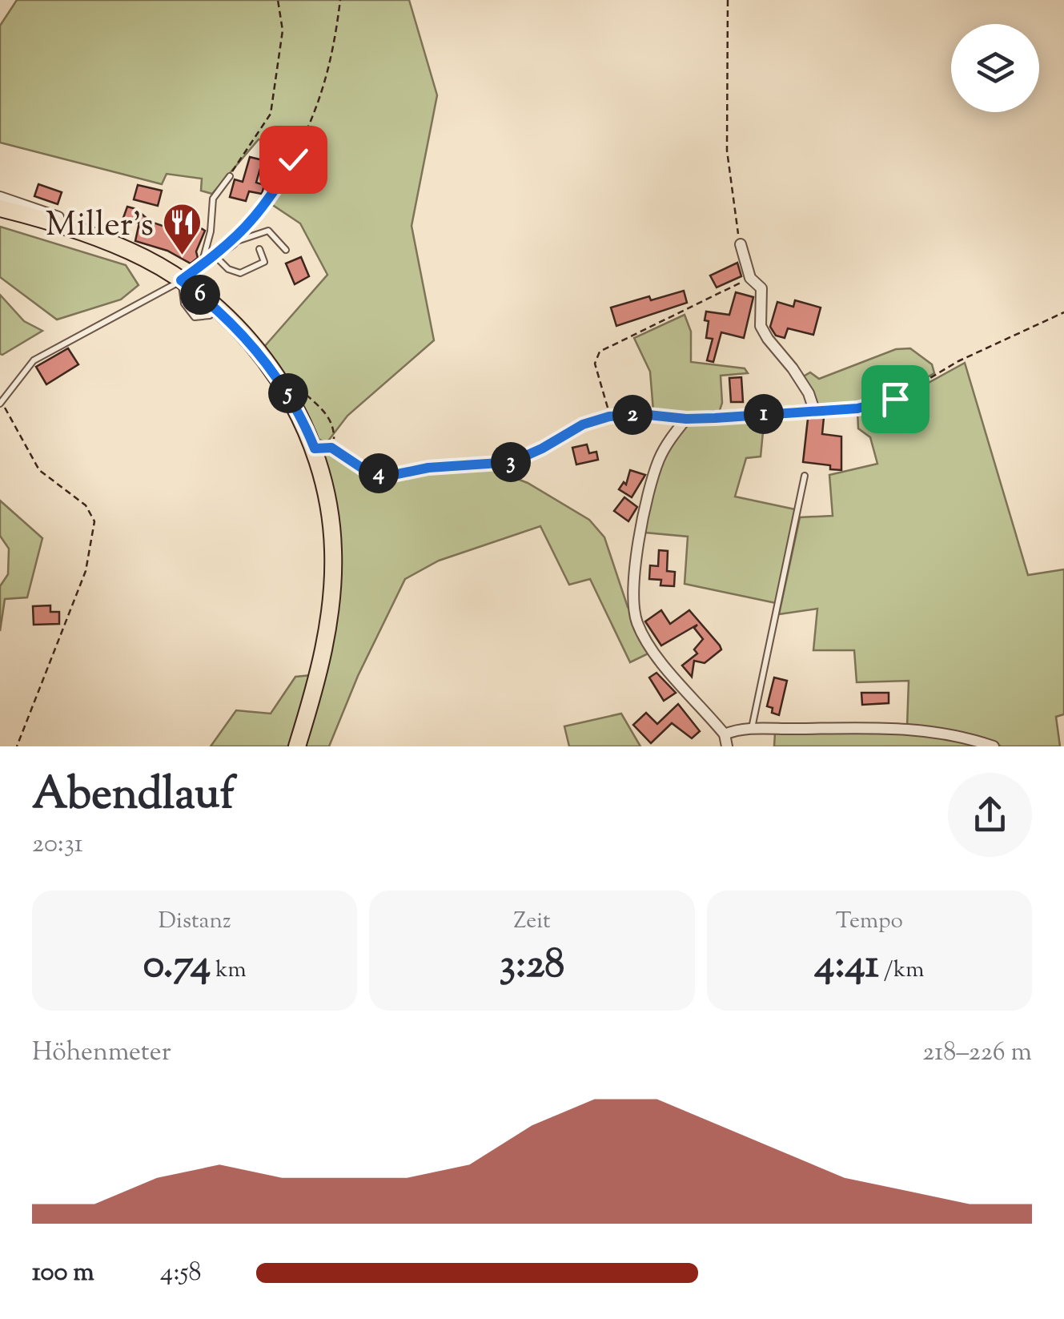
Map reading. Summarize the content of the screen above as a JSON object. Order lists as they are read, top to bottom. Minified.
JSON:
{"places":{"restaurant":["Miller's"]},"page":{"pins":["6","5","1","2","3","4"],"heading":["Abendlauf","20:31"],"stats":[["Distanz","0.74 km"],["Zeit","3:28"],["Tempo","4:41 /km"]],"chart":["Höhenmeter","218–226 m"],"list":[{"name":"100 m","note":"4:58"}]}}
